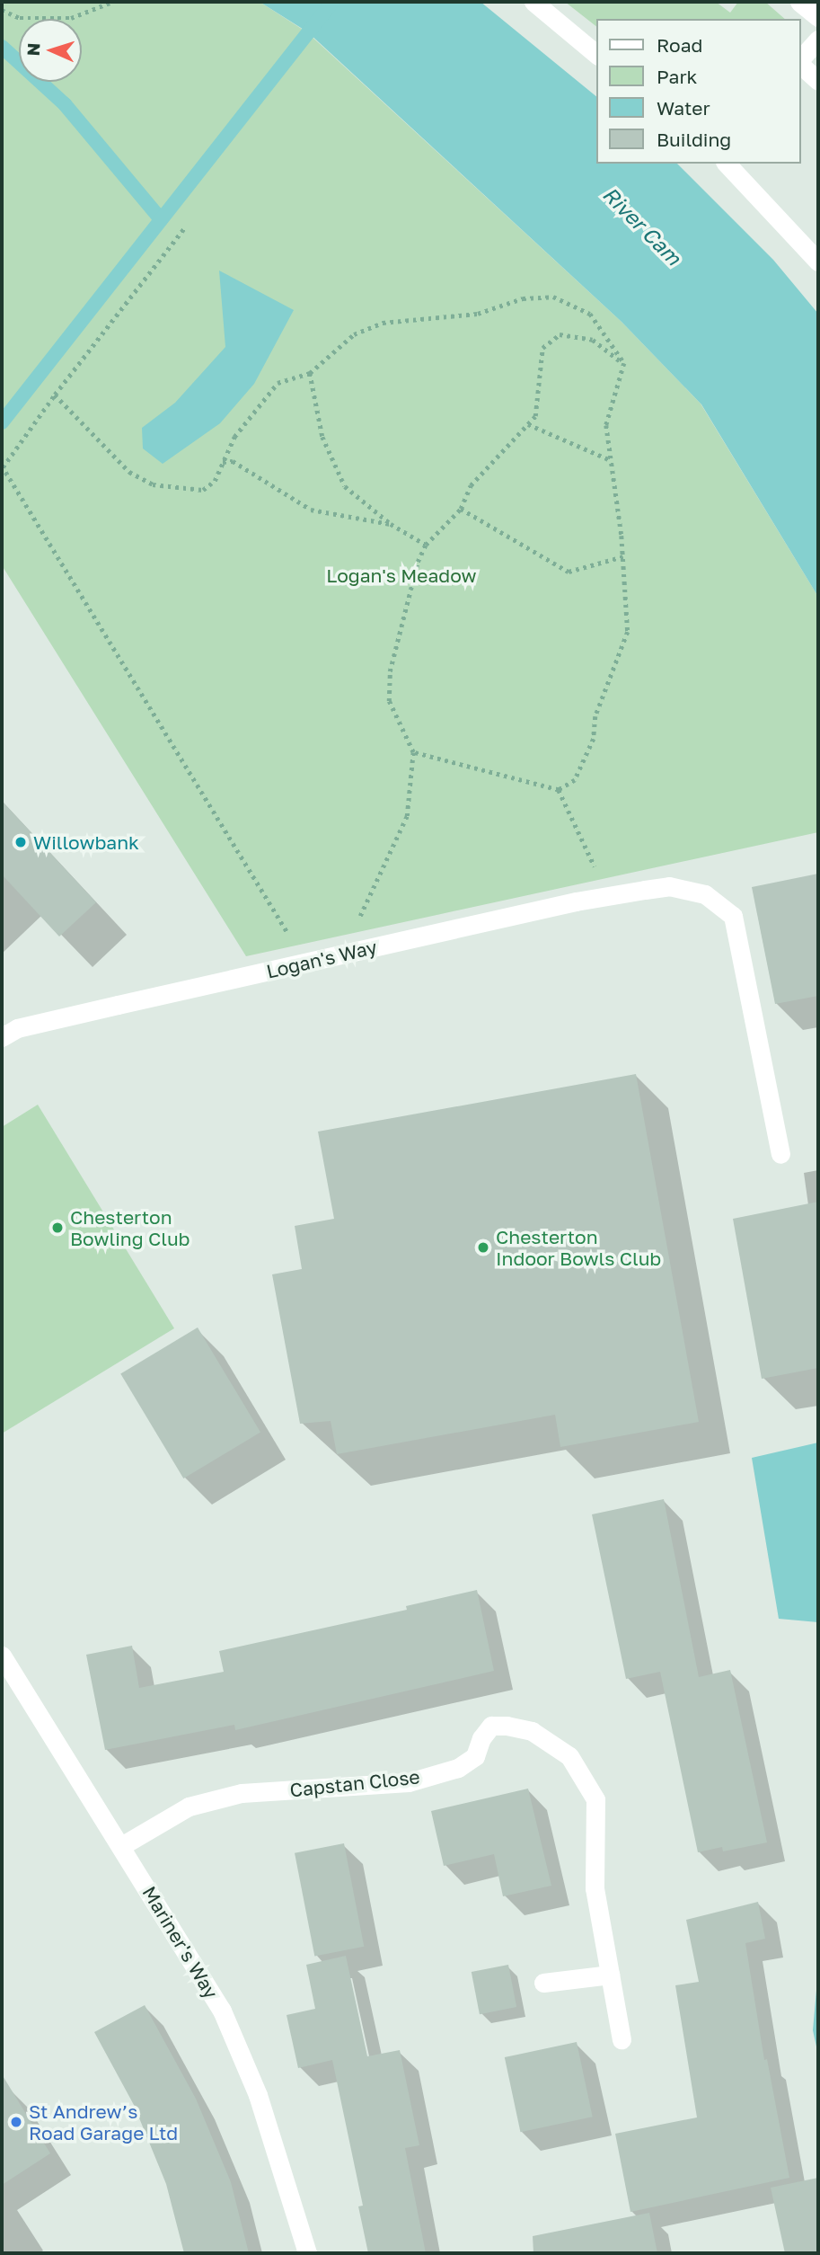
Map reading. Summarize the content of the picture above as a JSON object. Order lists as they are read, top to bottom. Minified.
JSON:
{"streets":{"street":["Logan's Way","Capstan Close","Mariner's Way"]},"crossings":[["Capstan Close","Mariner's Way"]],"water":["River Cam"],"parks":["Logan's Meadow"],"places":["Willowbank","Chesterton Bowling Club","Chesterton Indoor Bowls Club","St Andrew’s Road Garage Ltd"],"legend":["Road","Park","Water","Building"],"north":"left"}
